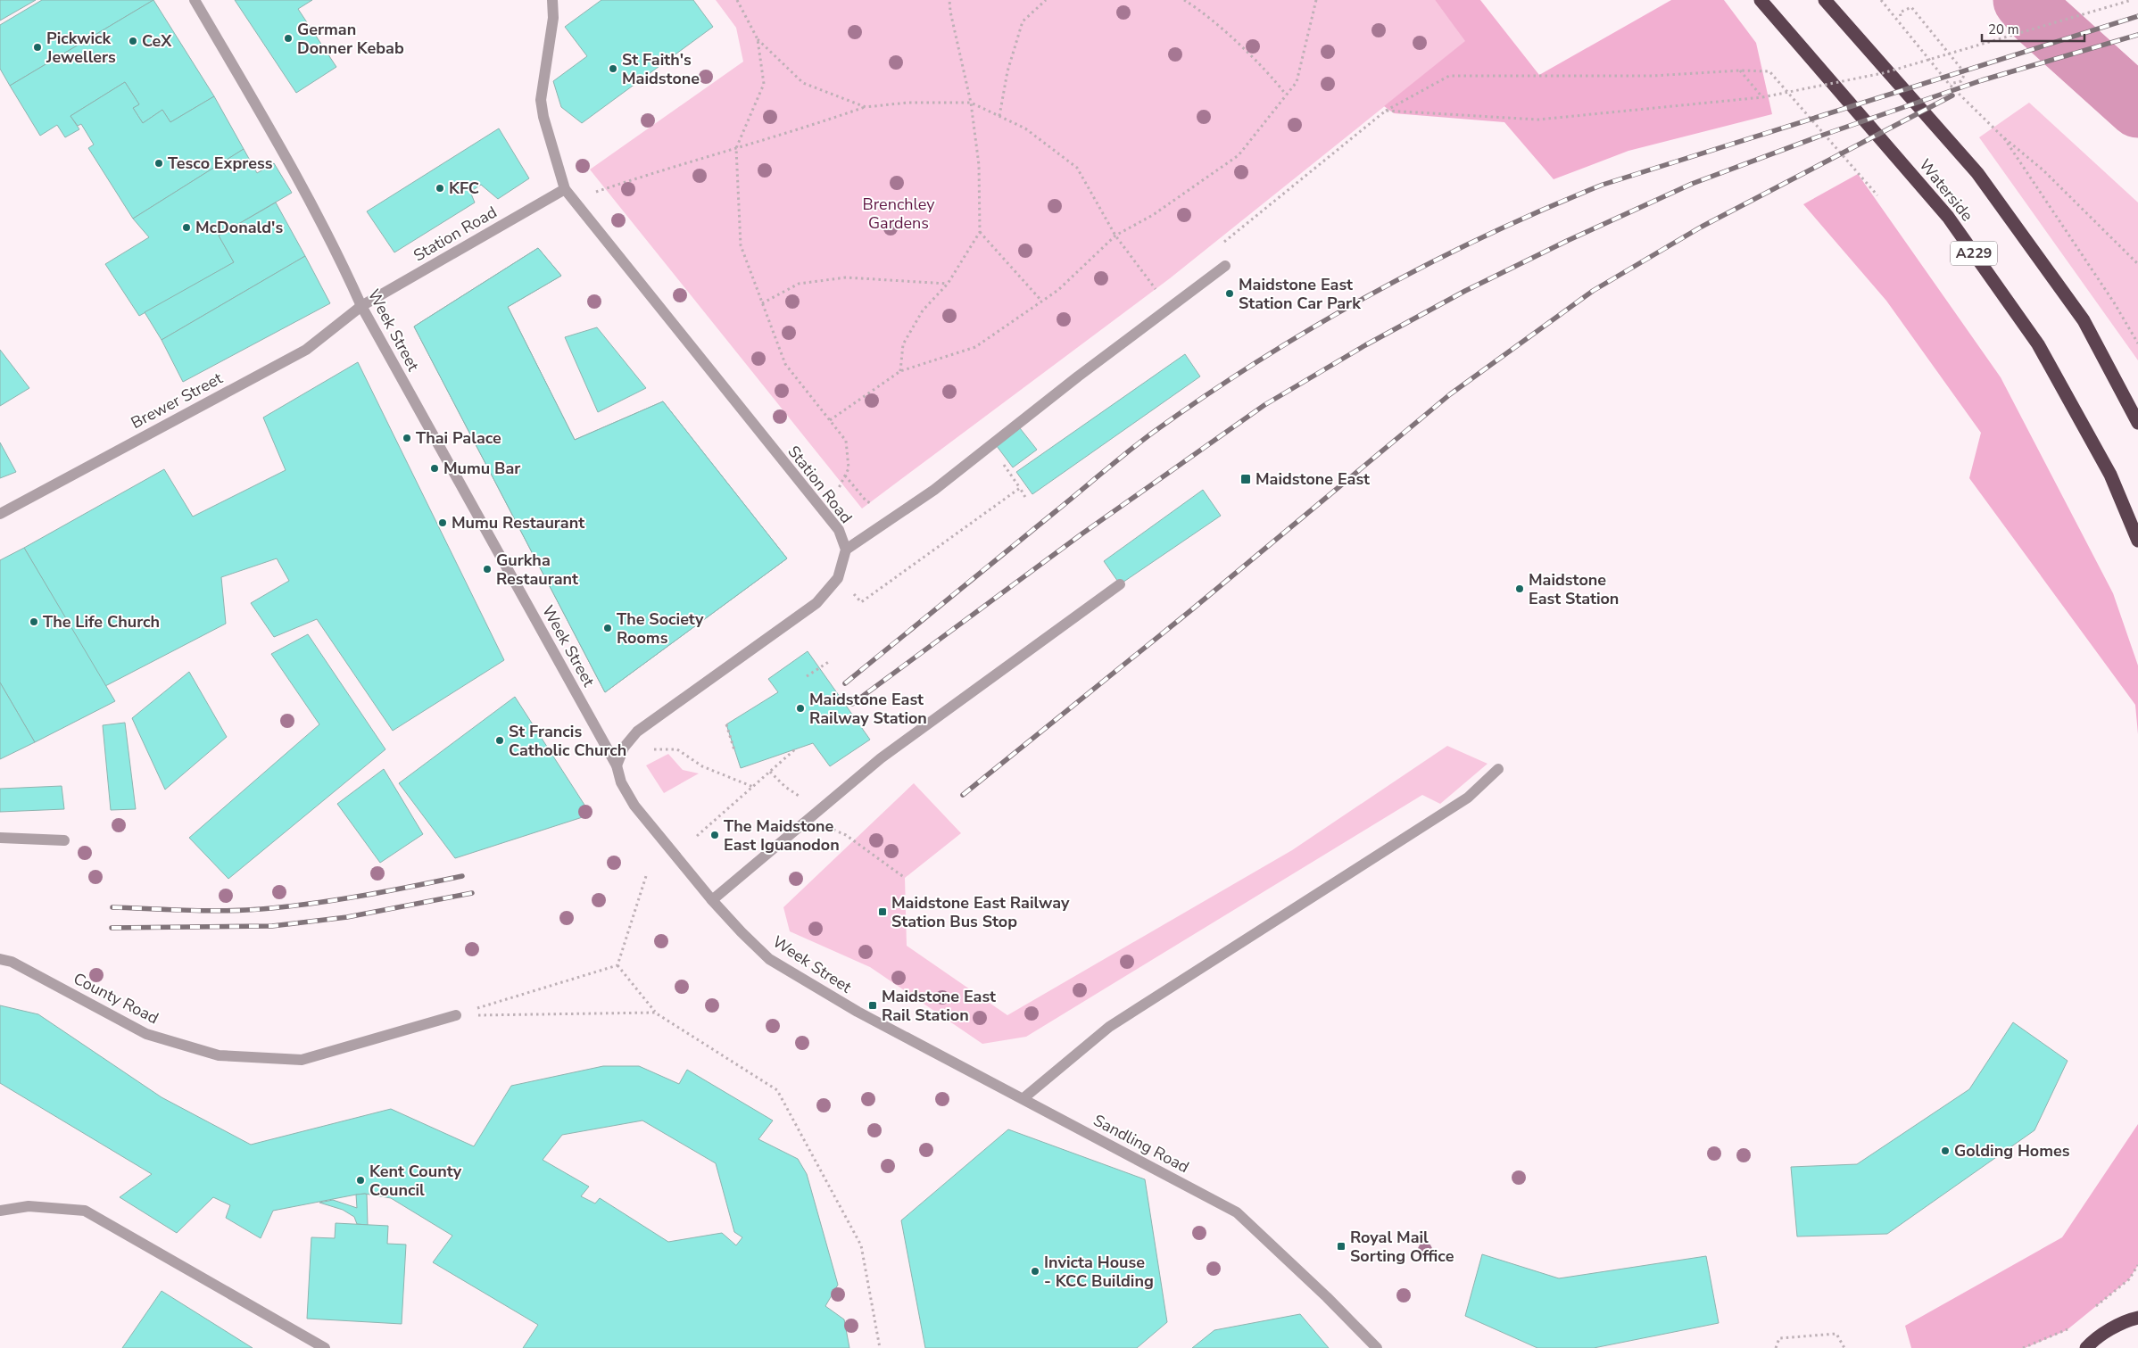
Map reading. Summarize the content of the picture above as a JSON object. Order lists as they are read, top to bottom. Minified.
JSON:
{"streets":{"highway":["Waterside","A229"],"street":["Station Road","Week Street","Brewer Street","County Road","Sandling Road"]},"crossings":[["Station Road","Week Street"],["Station Road","Brewer Street"],["Week Street","Brewer Street"],["Week Street","Sandling Road"]],"parks":["Brenchley Gardens"],"places":{"other":["German Donner Kebab","CeX","Pickwick Jewellers","St Faith's Maidstone","Tesco Express","KFC","McDonald's","Maidstone East Station Car Park","Thai Palace","Mumu Bar","Mumu Restaurant","Gurkha Restaurant","Maidstone East Station","The Life Church","The Society Rooms","Maidstone East Railway Station","St Francis Catholic Church","The Maidstone East Iguanodon","Golding Homes","Kent County Council","Invicta House - KCC Building"],"transit":["Maidstone East","Maidstone East Railway Station Bus Stop","Maidstone East Rail Station","Royal Mail Sorting Office"]},"scale_bar":"20 m"}
